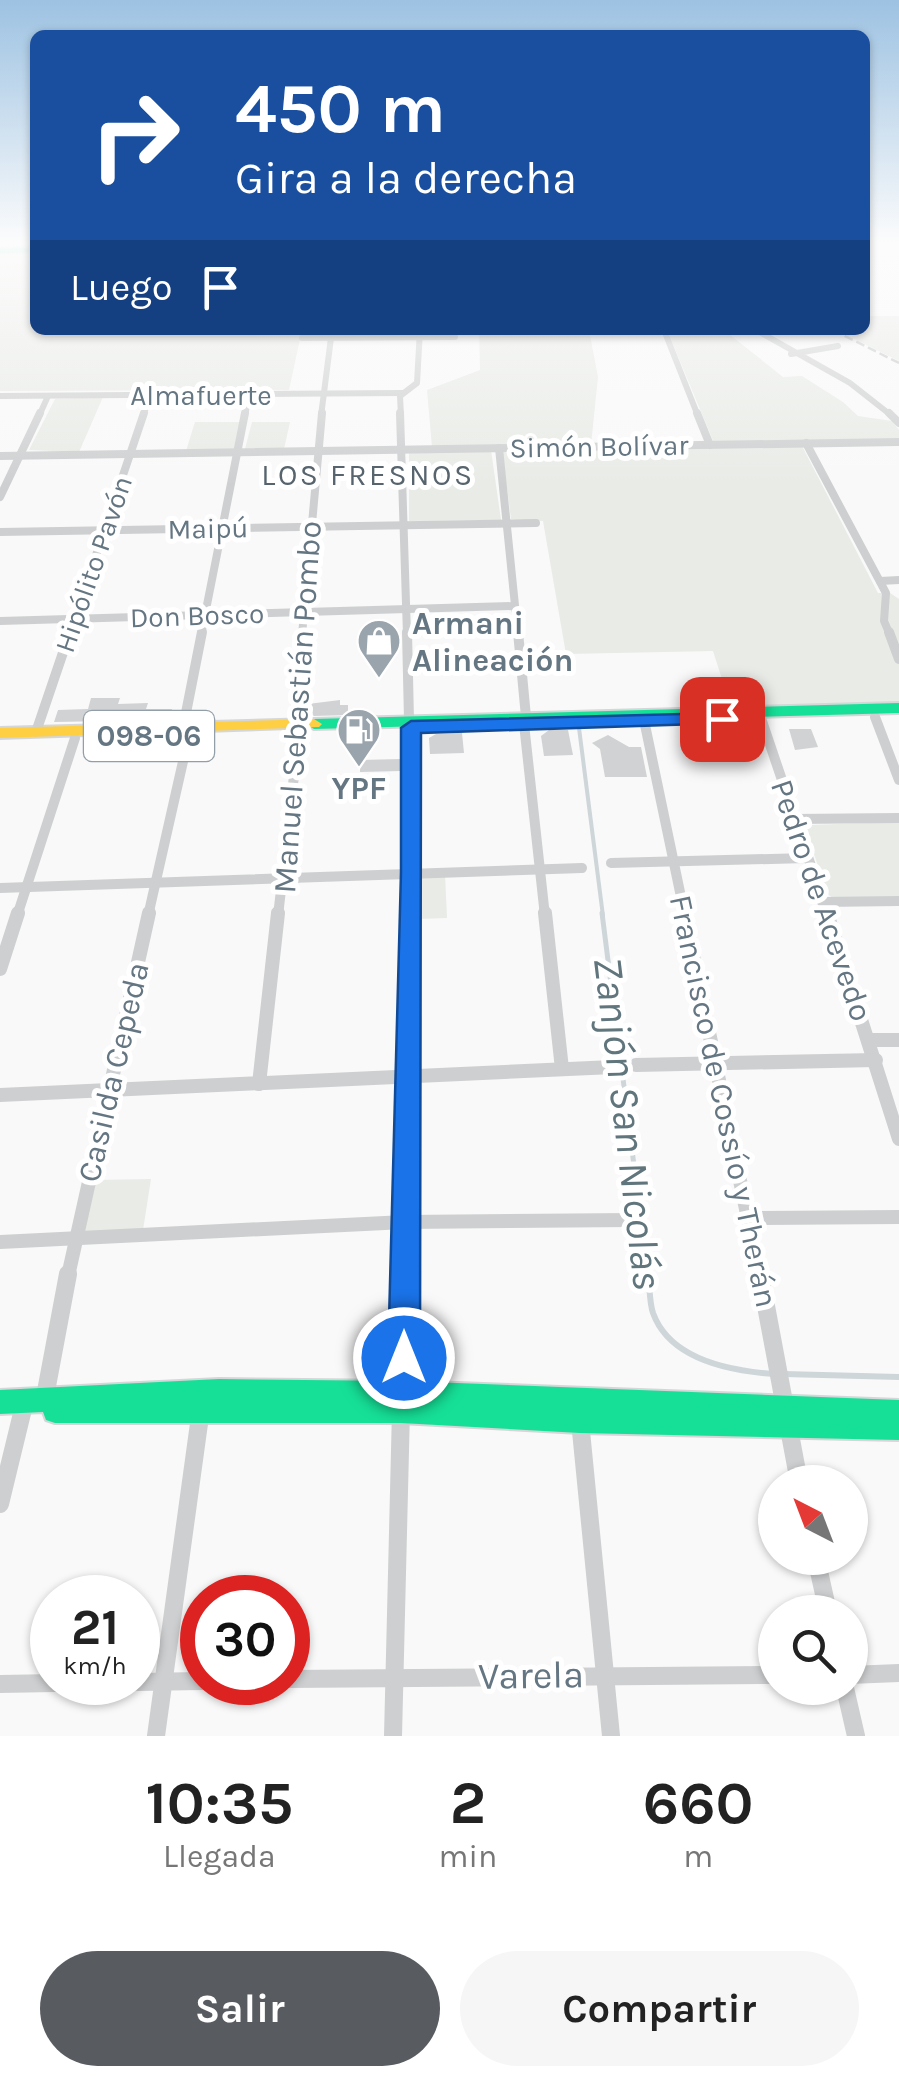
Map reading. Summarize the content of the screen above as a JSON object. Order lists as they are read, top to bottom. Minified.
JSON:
{"streets":{"main road":["098-06"],"street":["Almafuerte","Simón Bolívar","Maipú","Hipólito Pavón","Don Bosco","Manuel Sebastián Pombo","Pedro de Acevedo","Casilda Cepeda","Francisco de Cossío y Therán","Varela"]},"crossings":[["Almafuerte","Hipólito Pavón"],["Almafuerte","Manuel Sebastián Pombo"],["Almafuerte","Casilda Cepeda"],["Simón Bolívar","Hipólito Pavón"],["Simón Bolívar","Manuel Sebastián Pombo"],["Simón Bolívar","Casilda Cepeda"],["Maipú","Hipólito Pavón"],["Maipú","Manuel Sebastián Pombo"],["Maipú","Casilda Cepeda"],["Hipólito Pavón","Don Bosco"],["Hipólito Pavón","098-06"],["Don Bosco","Manuel Sebastián Pombo"],["Don Bosco","Casilda Cepeda"],["Manuel Sebastián Pombo","098-06"],["098-06","Pedro de Acevedo"],["098-06","Casilda Cepeda"],["098-06","Francisco de Cossío y Therán"]],"districts":["LOS FRESNOS"],"water":["Zanjón San Nicolás"],"places":{"shop":["Armani Alineación"],"fuel station":["YPF"]},"north":"top left","page":{"turn":["450 m","Gira a la derecha"],"then":"Luego","speed":"21 km/h","limit":"30","eta":["10:35","Llegada","2","min","660","m"],"buttons":["Salir","Compartir"]}}
